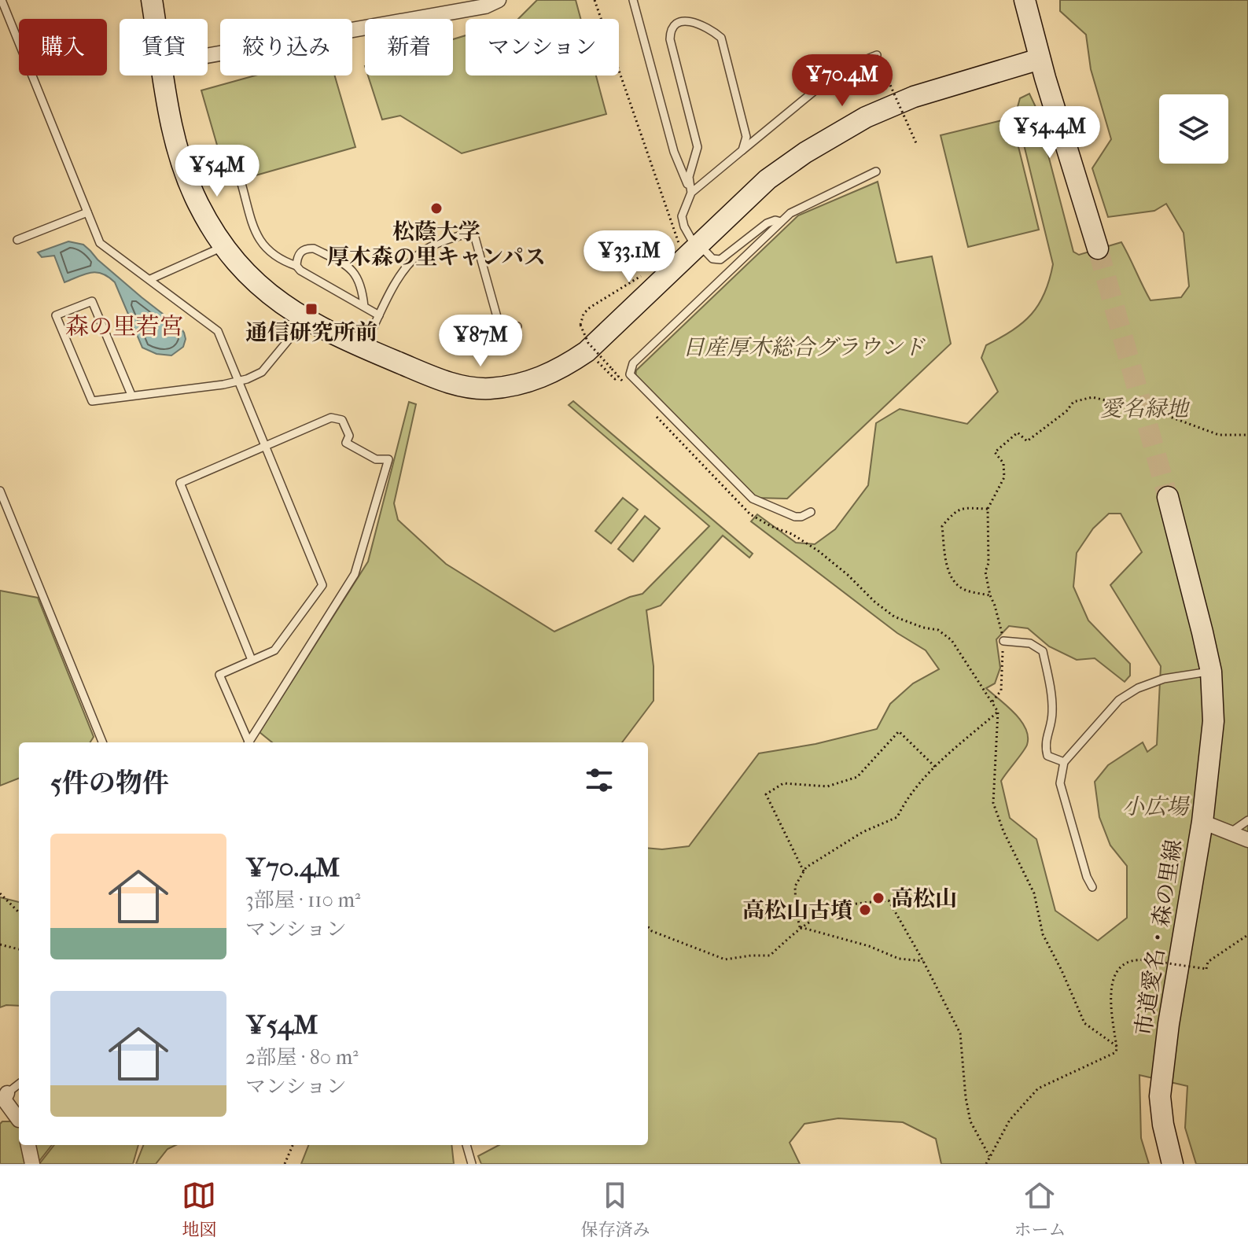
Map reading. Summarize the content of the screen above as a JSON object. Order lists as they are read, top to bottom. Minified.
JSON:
{"streets":{"street":["市道愛名・森の里線"]},"districts":["森の里若宮"],"parks":["日産厚木総合グラウンド","愛名緑地","小広場"],"places":{"other":["松蔭大学 厚木森の里キャンパス","高松山","高松山古墳"],"transit":["通信研究所前"]},"page":{"chip":["購入","賃貸","絞り込み","新着","マンション"],"price":["¥70.4M","¥54.4M","¥54M","¥33.1M","¥87M"],"heading":"5件の物件","list":[{"name":"¥70.4M","note":"3部屋 · 110 m² · マンション"},{"name":"¥54M","note":"2部屋 · 80 m² · マンション"}],"tabs":["地図","保存済み","ホーム"]}}
